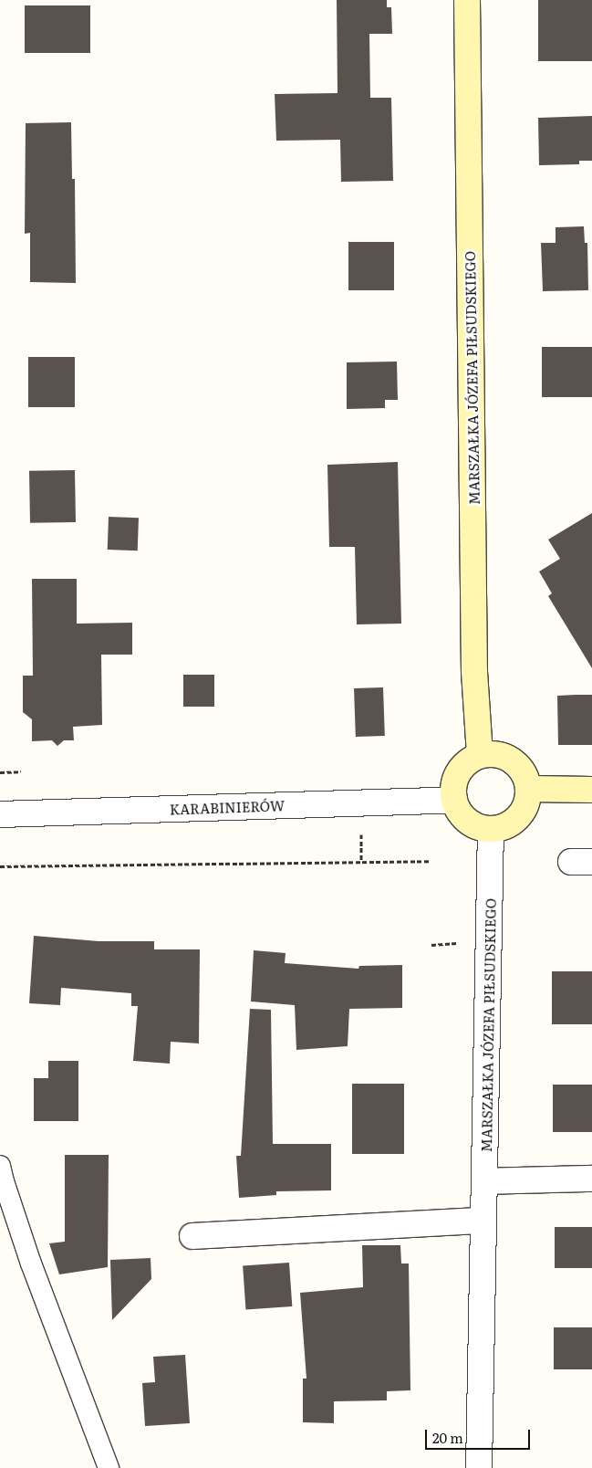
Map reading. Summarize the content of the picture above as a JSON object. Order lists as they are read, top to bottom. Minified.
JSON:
{"streets":{"main road":["MARSZAŁKA JÓZEFA PIŁSUDSKIEGO"],"street":["KARABINIERÓW"]},"crossings":[["MARSZAŁKA JÓZEFA PIŁSUDSKIEGO","KARABINIERÓW"]],"scale_bar":"20 m"}
